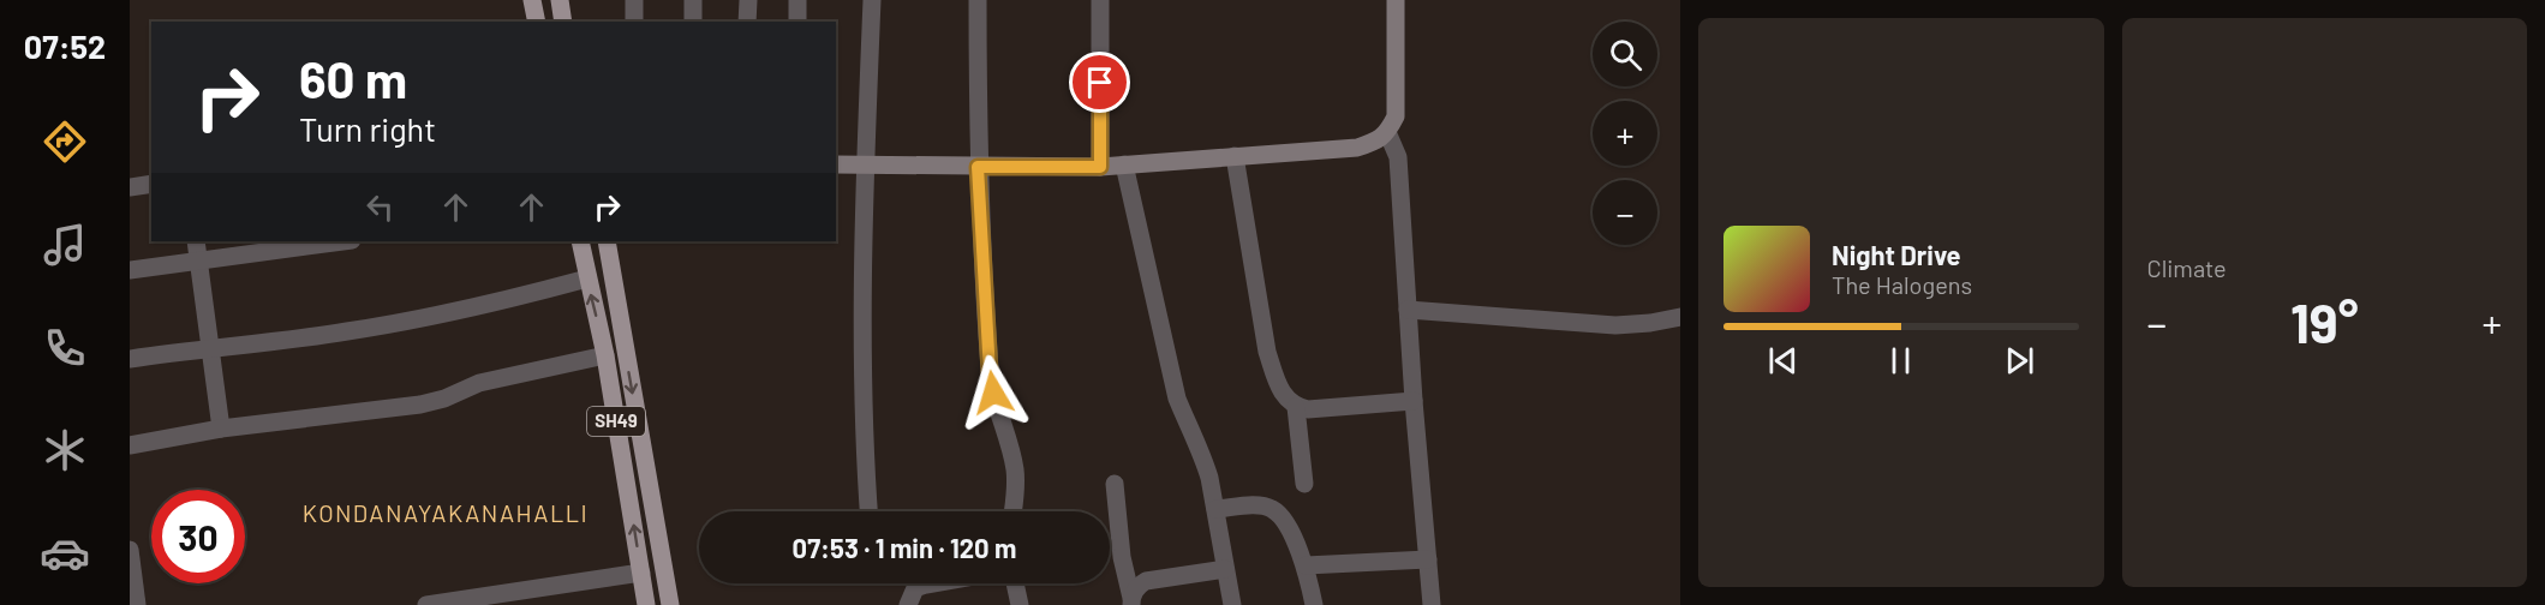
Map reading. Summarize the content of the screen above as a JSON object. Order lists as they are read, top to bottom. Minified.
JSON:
{"streets":{"main road":["SH49"]},"districts":["KONDANAYAKANAHALLI"],"page":{"tabs":"07:52","tile":"Climate","map_buttons":["+","−"],"turn":["60 m","Turn right"],"song":["Night Drive","The Halogens"],"heat":["−","19°","+"],"limit":"30","trip":"07:53 · 1 min · 120 m"}}
